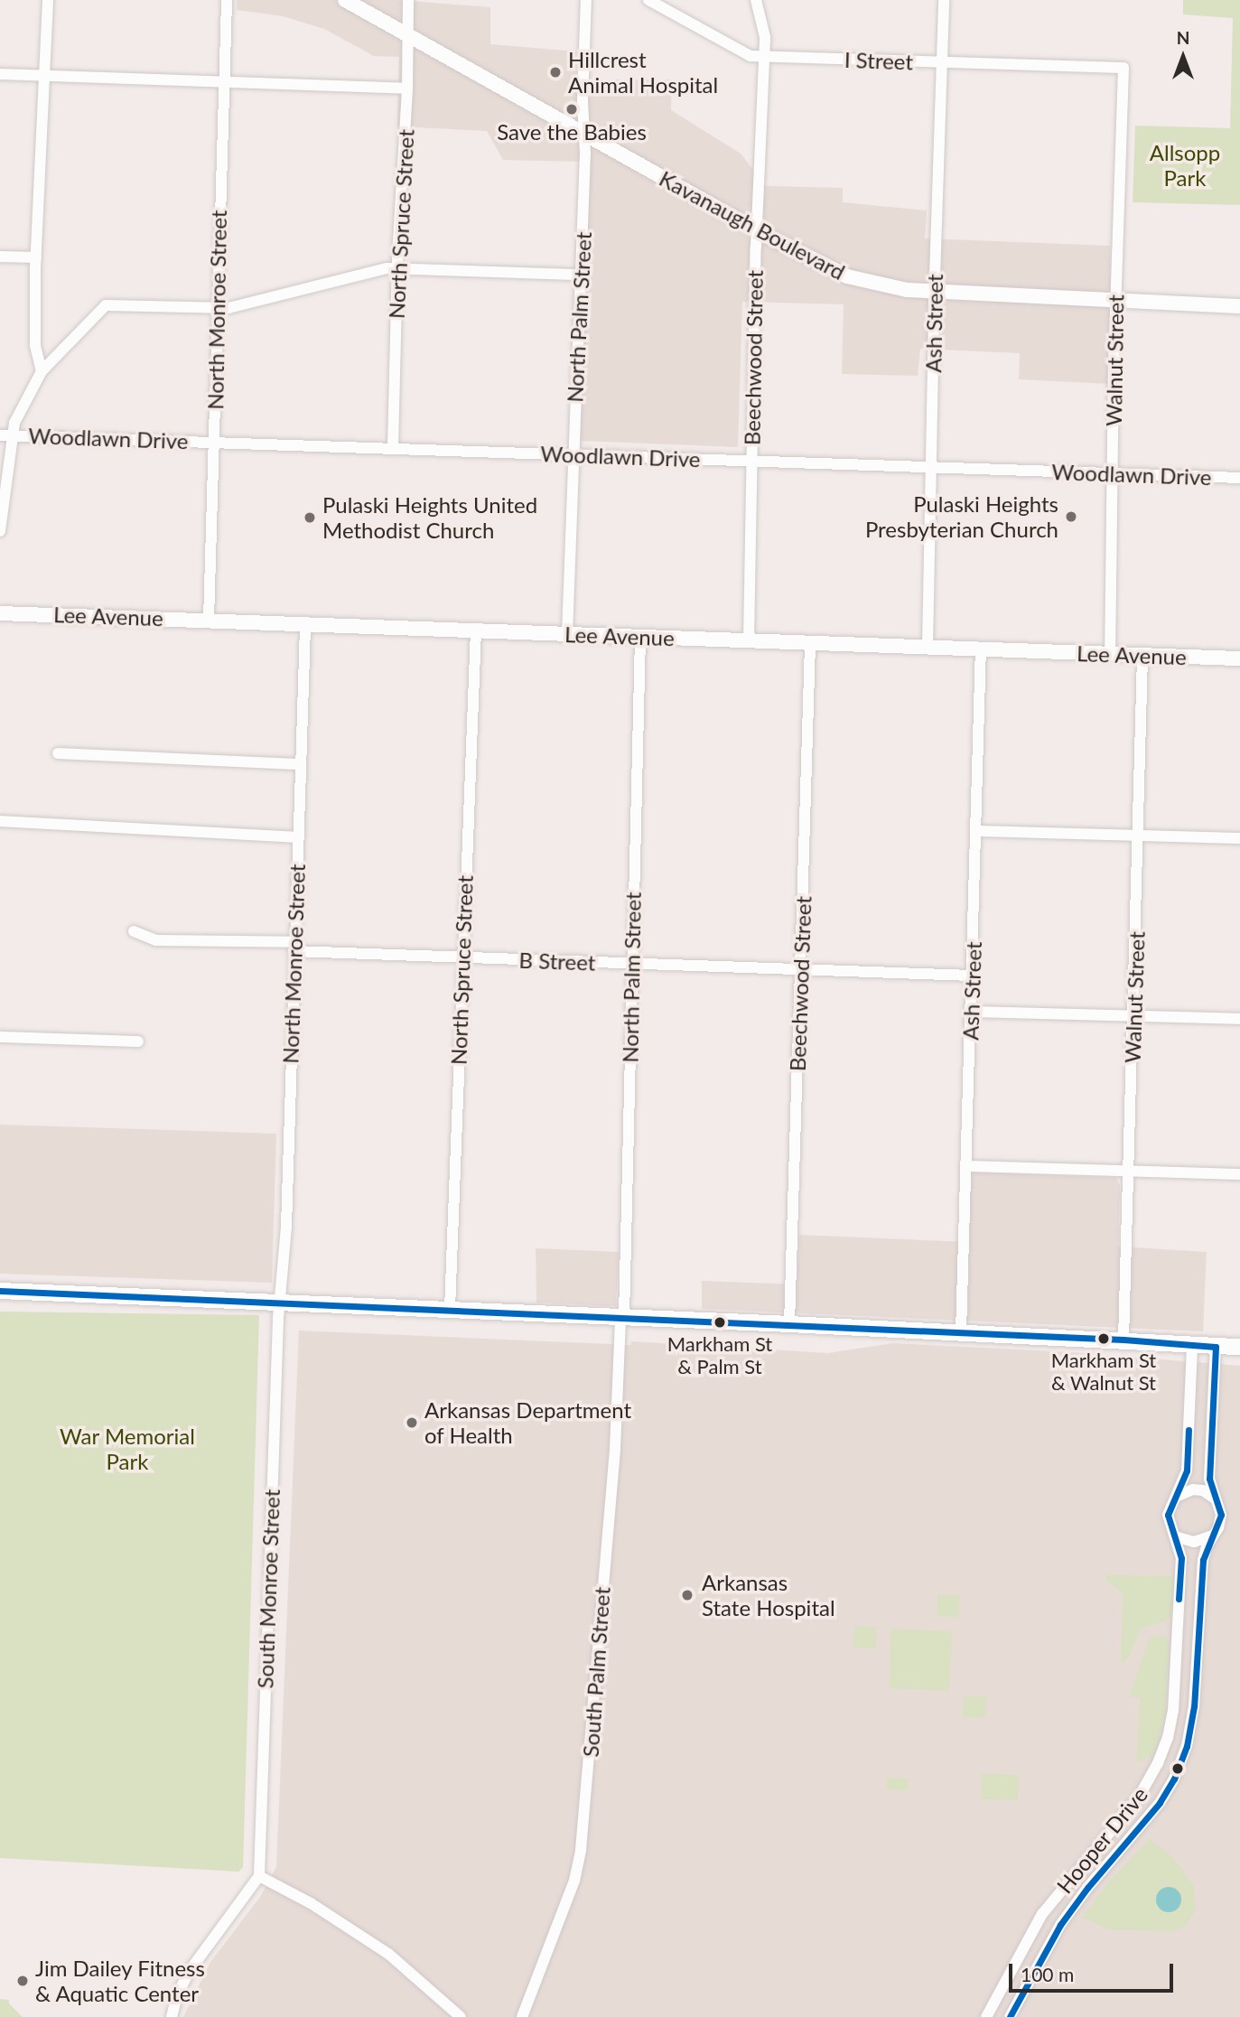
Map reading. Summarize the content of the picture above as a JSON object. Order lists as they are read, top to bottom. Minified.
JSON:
{"streets":{"street":["I Street","North Spruce Street","Kavanaugh Boulevard","North Monroe Street","North Palm Street","Ash Street","Beechwood Street","Walnut Street","Woodlawn Drive","Lee Avenue","B Street","South Monroe Street","South Palm Street","Hooper Drive"]},"crossings":[["I Street","Ash Street"],["I Street","Beechwood Street"],["I Street","Walnut Street"],["North Spruce Street","Kavanaugh Boulevard"],["North Spruce Street","Woodlawn Drive"],["North Spruce Street","Lee Avenue"],["North Spruce Street","B Street"],["Kavanaugh Boulevard","North Palm Street"],["Kavanaugh Boulevard","Ash Street"],["Kavanaugh Boulevard","Beechwood Street"],["Kavanaugh Boulevard","Walnut Street"],["North Monroe Street","Woodlawn Drive"],["North Monroe Street","Lee Avenue"],["North Monroe Street","B Street"],["North Monroe Street","South Monroe Street"],["North Palm Street","Woodlawn Drive"],["North Palm Street","Lee Avenue"],["North Palm Street","B Street"],["North Palm Street","South Palm Street"],["Ash Street","Woodlawn Drive"],["Ash Street","Lee Avenue"],["Ash Street","B Street"],["Beechwood Street","Woodlawn Drive"],["Beechwood Street","Lee Avenue"],["Beechwood Street","B Street"],["Walnut Street","Woodlawn Drive"],["Walnut Street","Lee Avenue"]],"parks":["Allsopp Park","War Memorial Park"],"places":["Hillcrest Animal Hospital","Save the Babies","Pulaski Heights Presbyterian Church","Pulaski Heights United Methodist Church","Markham St & Palm St","Markham St & Walnut St","Arkansas Department of Health","Arkansas State Hospital","Jim Dailey Fitness & Aquatic Center"],"scale_bar":"100 m","north":"top"}
